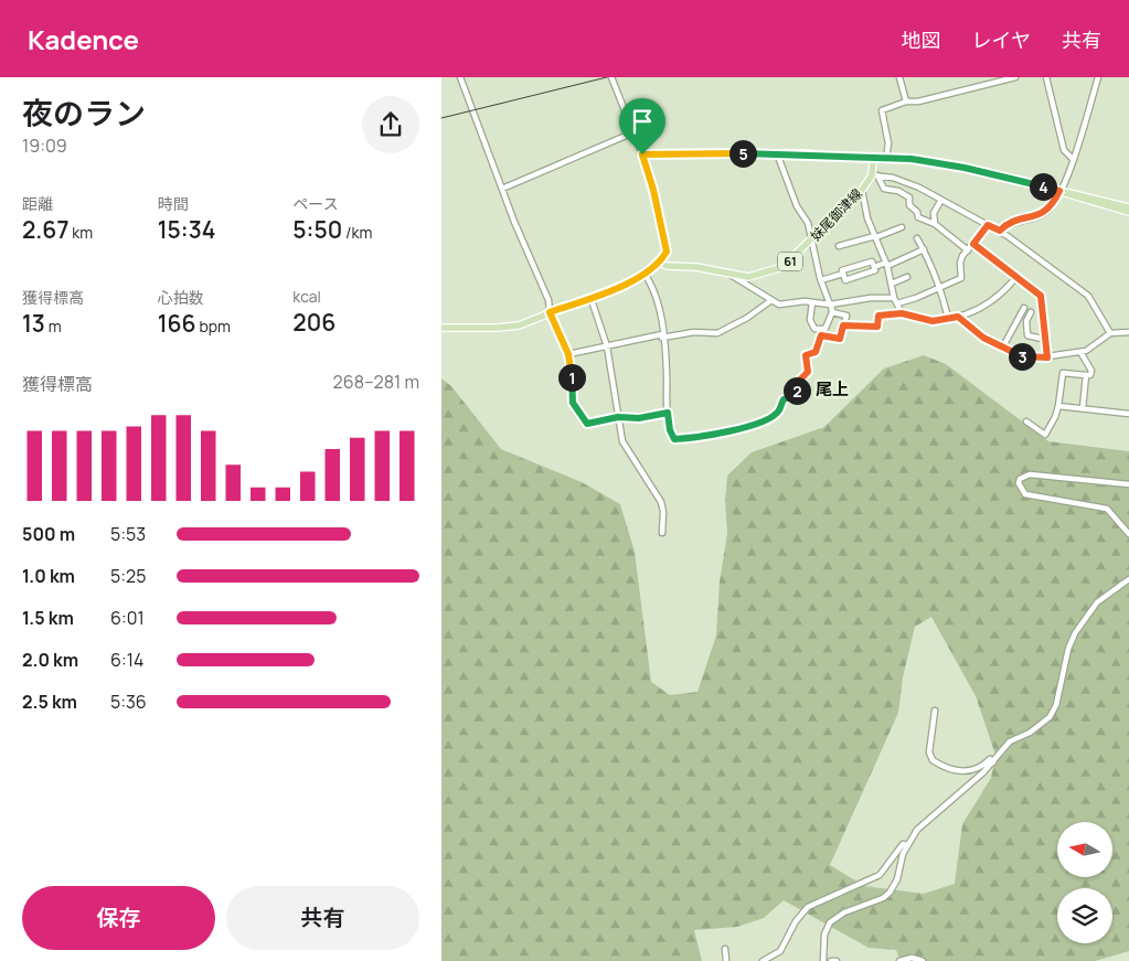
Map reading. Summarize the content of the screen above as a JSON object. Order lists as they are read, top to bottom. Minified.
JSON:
{"streets":{"main road":["妹尾御津線","61"]},"districts":["尾上"],"north":"left","page":{"header":"Kadence","nav":["地図","レイヤ","共有"],"heading":["夜のラン","19:09"],"pins":["5","4","3","1","2"],"stats":[["距離","2.67 km"],["時間","15:34"],["ペース","5:50 /km"],["獲得標高","13 m"],["心拍数","166 bpm"],["kcal","206"]],"chart":["獲得標高","268–281 m"],"list":[{"name":"500 m","note":"5:53"},{"name":"1.0 km","note":"5:25"},{"name":"1.5 km","note":"6:01"},{"name":"2.0 km","note":"6:14"},{"name":"2.5 km","note":"5:36"}],"buttons":["保存","共有"]}}
